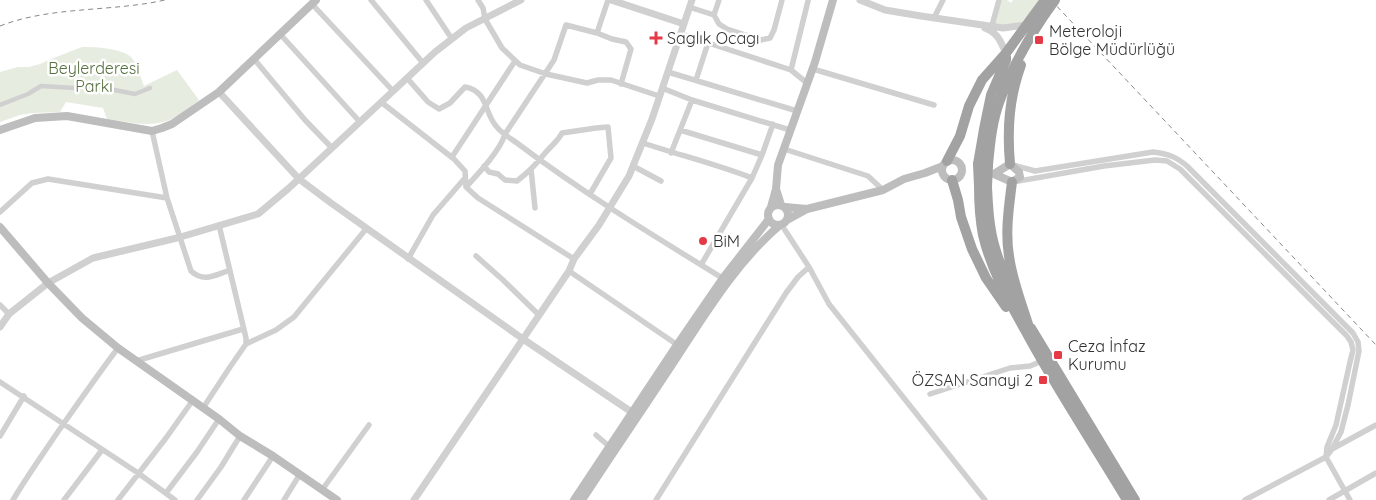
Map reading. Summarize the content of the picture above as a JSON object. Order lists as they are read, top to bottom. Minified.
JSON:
{"parks":["Beylerderesi Parkı"],"places":{"health":["Saglık Ocagı"],"transit":["Meteroloji Bölge Müdürlüğü","Ceza İnfaz Kurumu","ÖZSAN Sanayi 2"],"other":["BiM"]}}
